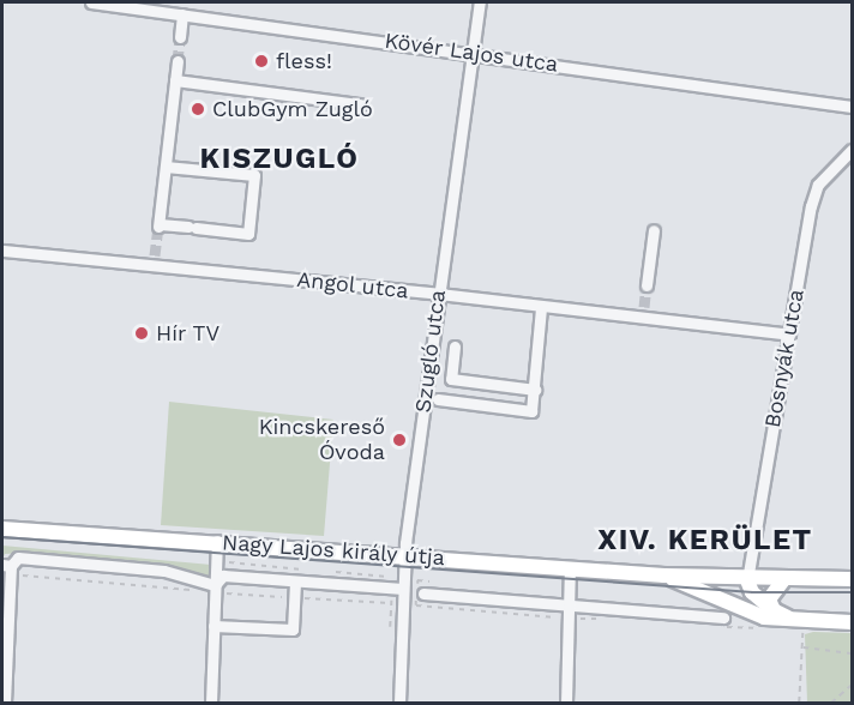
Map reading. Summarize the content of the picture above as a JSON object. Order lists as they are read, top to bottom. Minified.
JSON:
{"streets":{"main road":["Nagy Lajos király útja"],"street":["Kövér Lajos utca","Angol utca","Szugló utca","Bosnyák utca"]},"crossings":[["Kövér Lajos utca","Szugló utca"],["Angol utca","Szugló utca"],["Angol utca","Bosnyák utca"],["Szugló utca","Nagy Lajos király útja"],["Bosnyák utca","Nagy Lajos király útja"]],"districts":["KISZUGLÓ","XIV. KERÜLET"],"places":["fless!","ClubGym Zugló","Hír TV","Kincskereső Óvoda"]}
